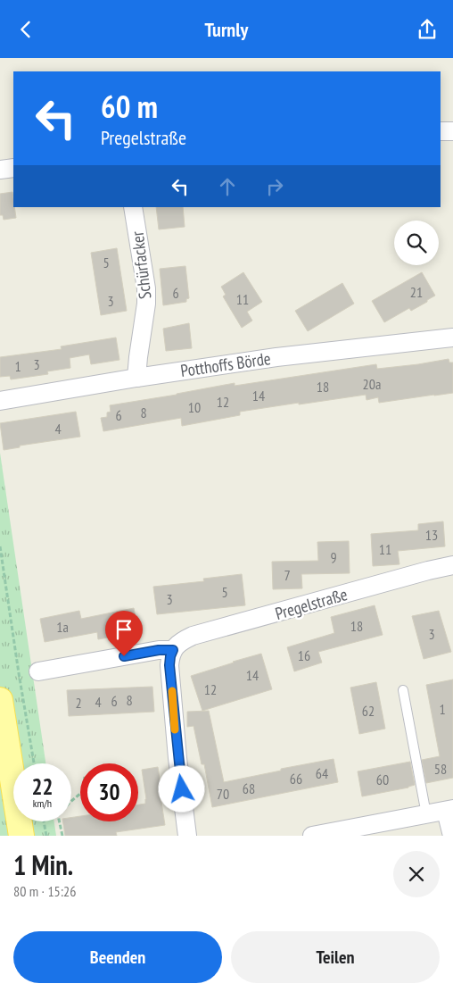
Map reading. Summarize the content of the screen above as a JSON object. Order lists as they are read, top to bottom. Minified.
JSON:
{"streets":{"street":["Schürfacker","Potthoffs Börde","Pregelstraße"]},"crossings":[["Schürfacker","Potthoffs Börde"]],"house_numbers":["5","21","6","11","3","3","1","20a","18","14","12","10","8","6","4","13","11","9","7","5","3","18","1a","3","16","14","12","8","6","4","2","1","62","58","64","66","60","68","70"],"page":{"header":"Turnly","turn":["60 m","Pregelstraße"],"speed":"22 km/h","limit":"30","heading":["1 Min.","80 m · 15:26"],"buttons":["Beenden","Teilen"]}}
